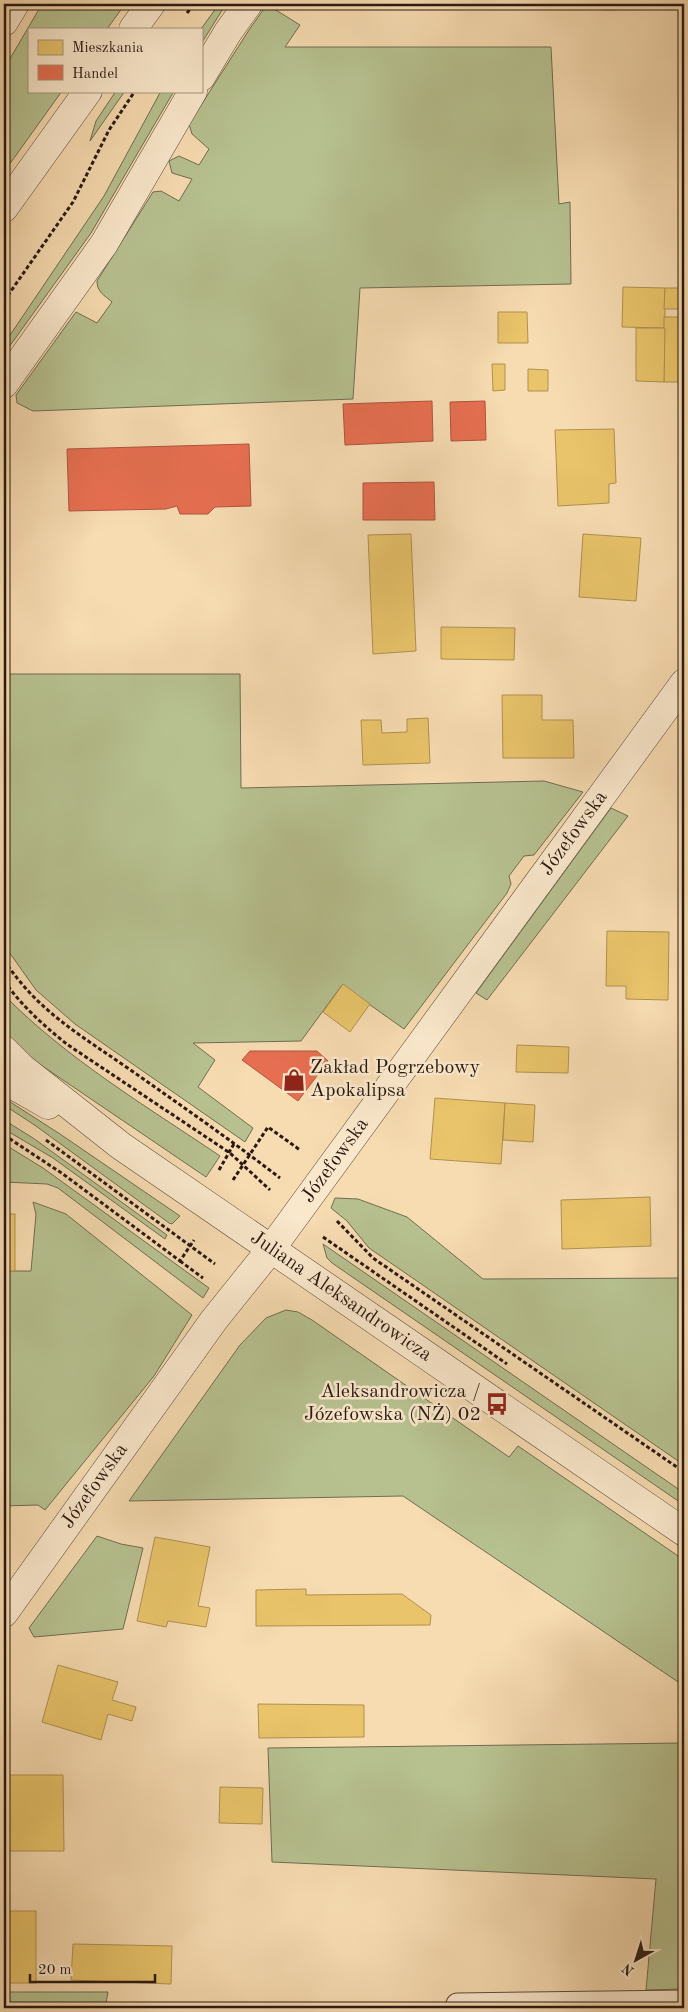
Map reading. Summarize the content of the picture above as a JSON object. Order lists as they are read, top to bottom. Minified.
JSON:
{"streets":{"street":["Józefowska","Juliana Aleksandrowicza"]},"crossings":[["Józefowska","Juliana Aleksandrowicza"]],"places":{"shop":["Zakład Pogrzebowy Apokalipsa"],"bus stop":["Aleksandrowicza / Józefowska (NŻ) 02"]},"legend":["Mieszkania","Handel"],"scale_bar":"20 m","north":"bottom left"}
